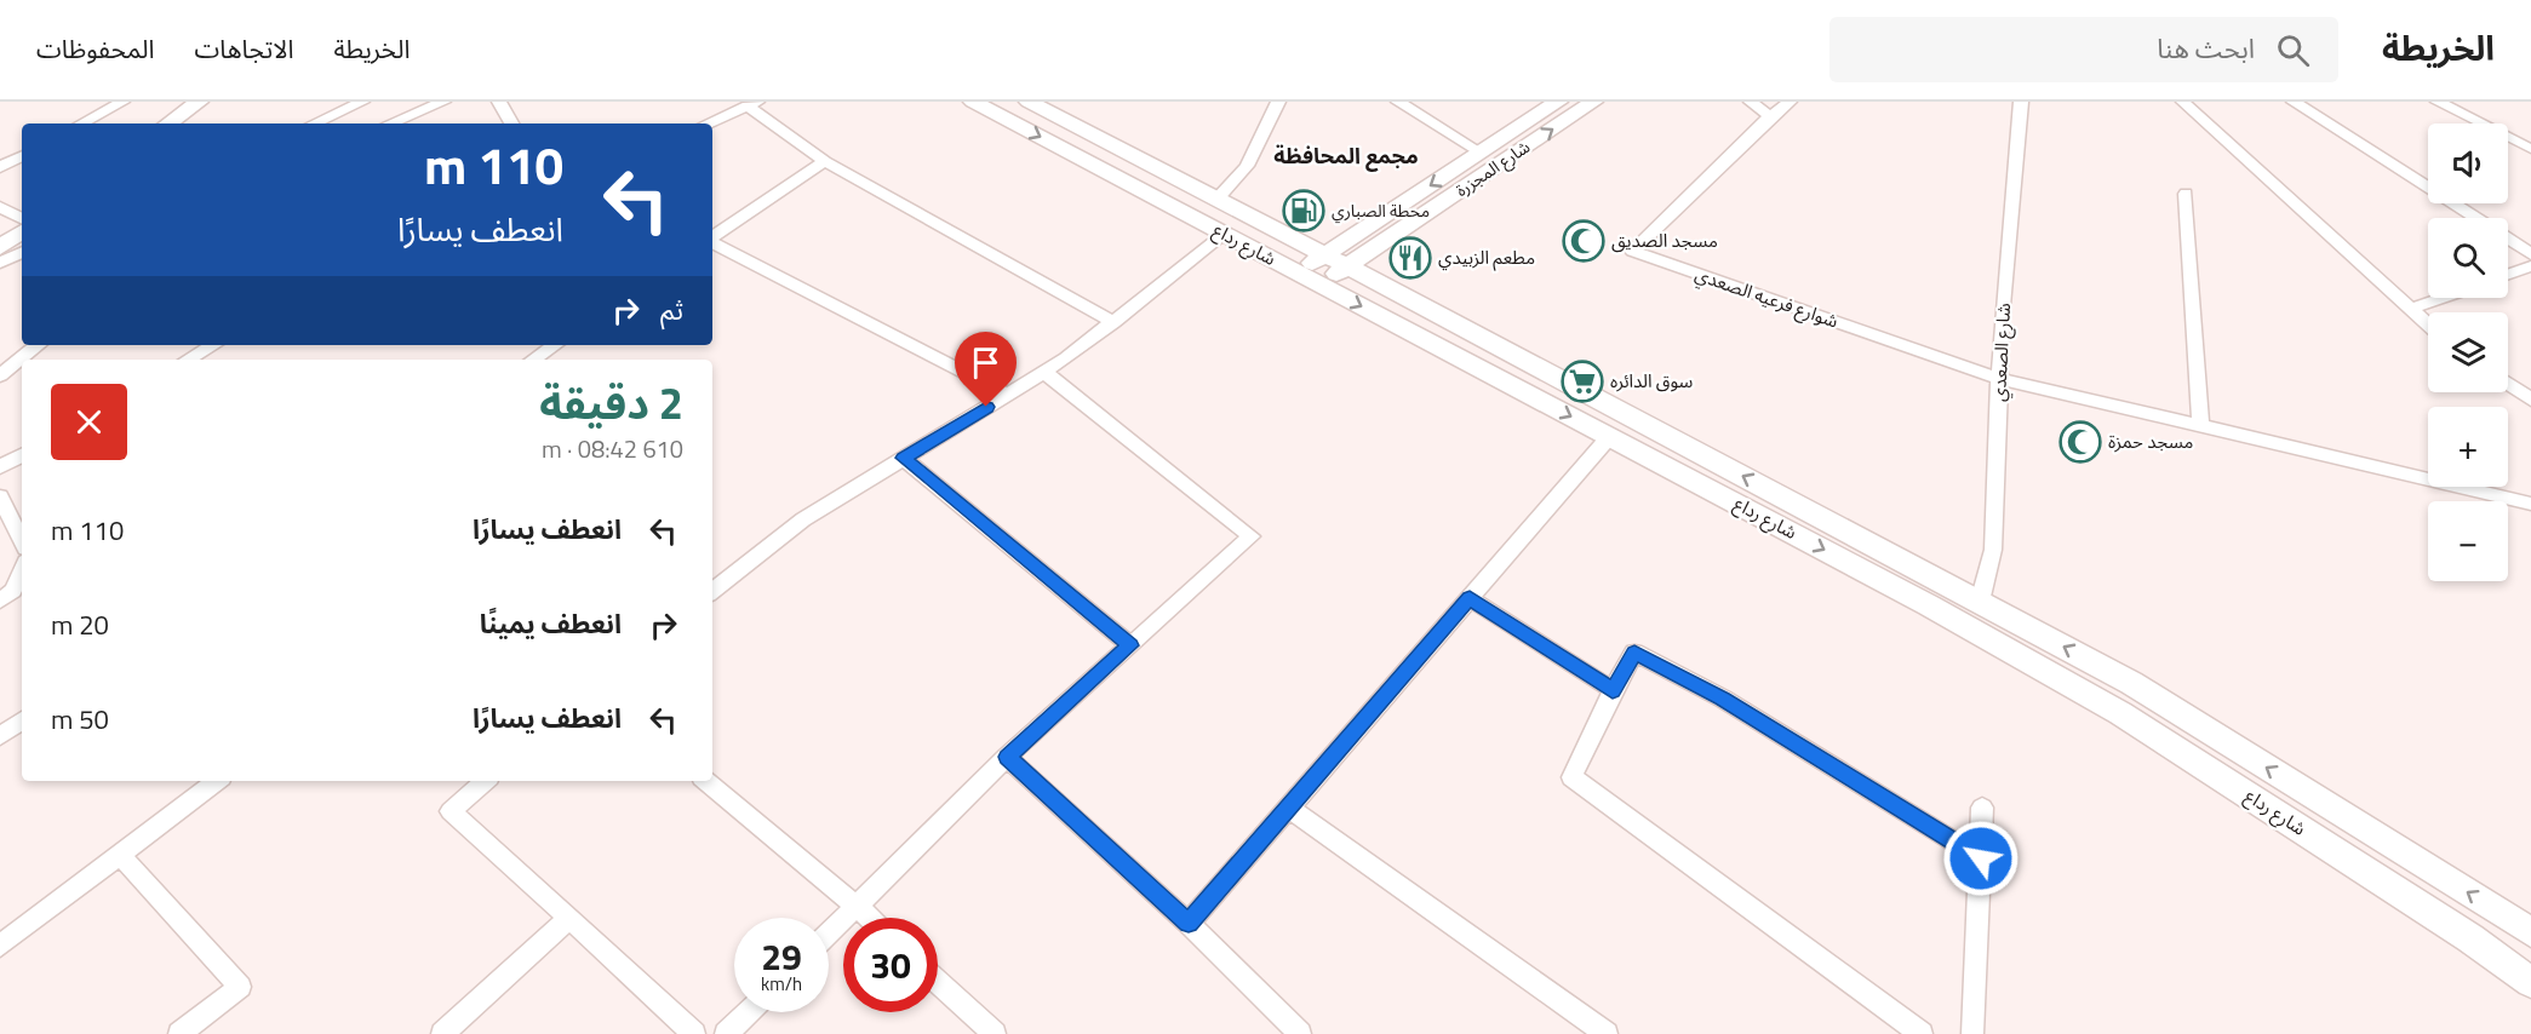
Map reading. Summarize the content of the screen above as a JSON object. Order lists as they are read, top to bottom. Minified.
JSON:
{"streets":{"main road":["شارع المجزرة","شارع رداع"],"street":["شوارع فرعيه الصعدي","شارع الصعدي"]},"crossings":[["شارع المجزرة","شارع رداع"],["شارع رداع","شارع الصعدي"],["شوارع فرعيه الصعدي","شارع الصعدي"]],"districts":["مجمع المحافظة"],"places":{"fuel station":["محطة الصباري"],"mosque":["مسجد الصديق","مسجد حمزة"],"restaurant":["مطعم الزبيدي"],"supermarket":["سوق الدائره"]},"page":{"header":"الخريطة","search":"ابحث هنا","nav":["الخريطة","الاتجاهات","المحفوظات"],"map_buttons":["+","−"],"turn":["110 m","انعطف يسارًا"],"then":"ثم","heading":["2 دقيقة","610 m · 08:42"],"list":[{"name":"انعطف يسارًا","value":"110 m"},{"name":"انعطف يمينًا","value":"20 m"},{"name":"انعطف يسارًا","value":"50 m"}],"speed":"29 km/h","limit":"30"}}
